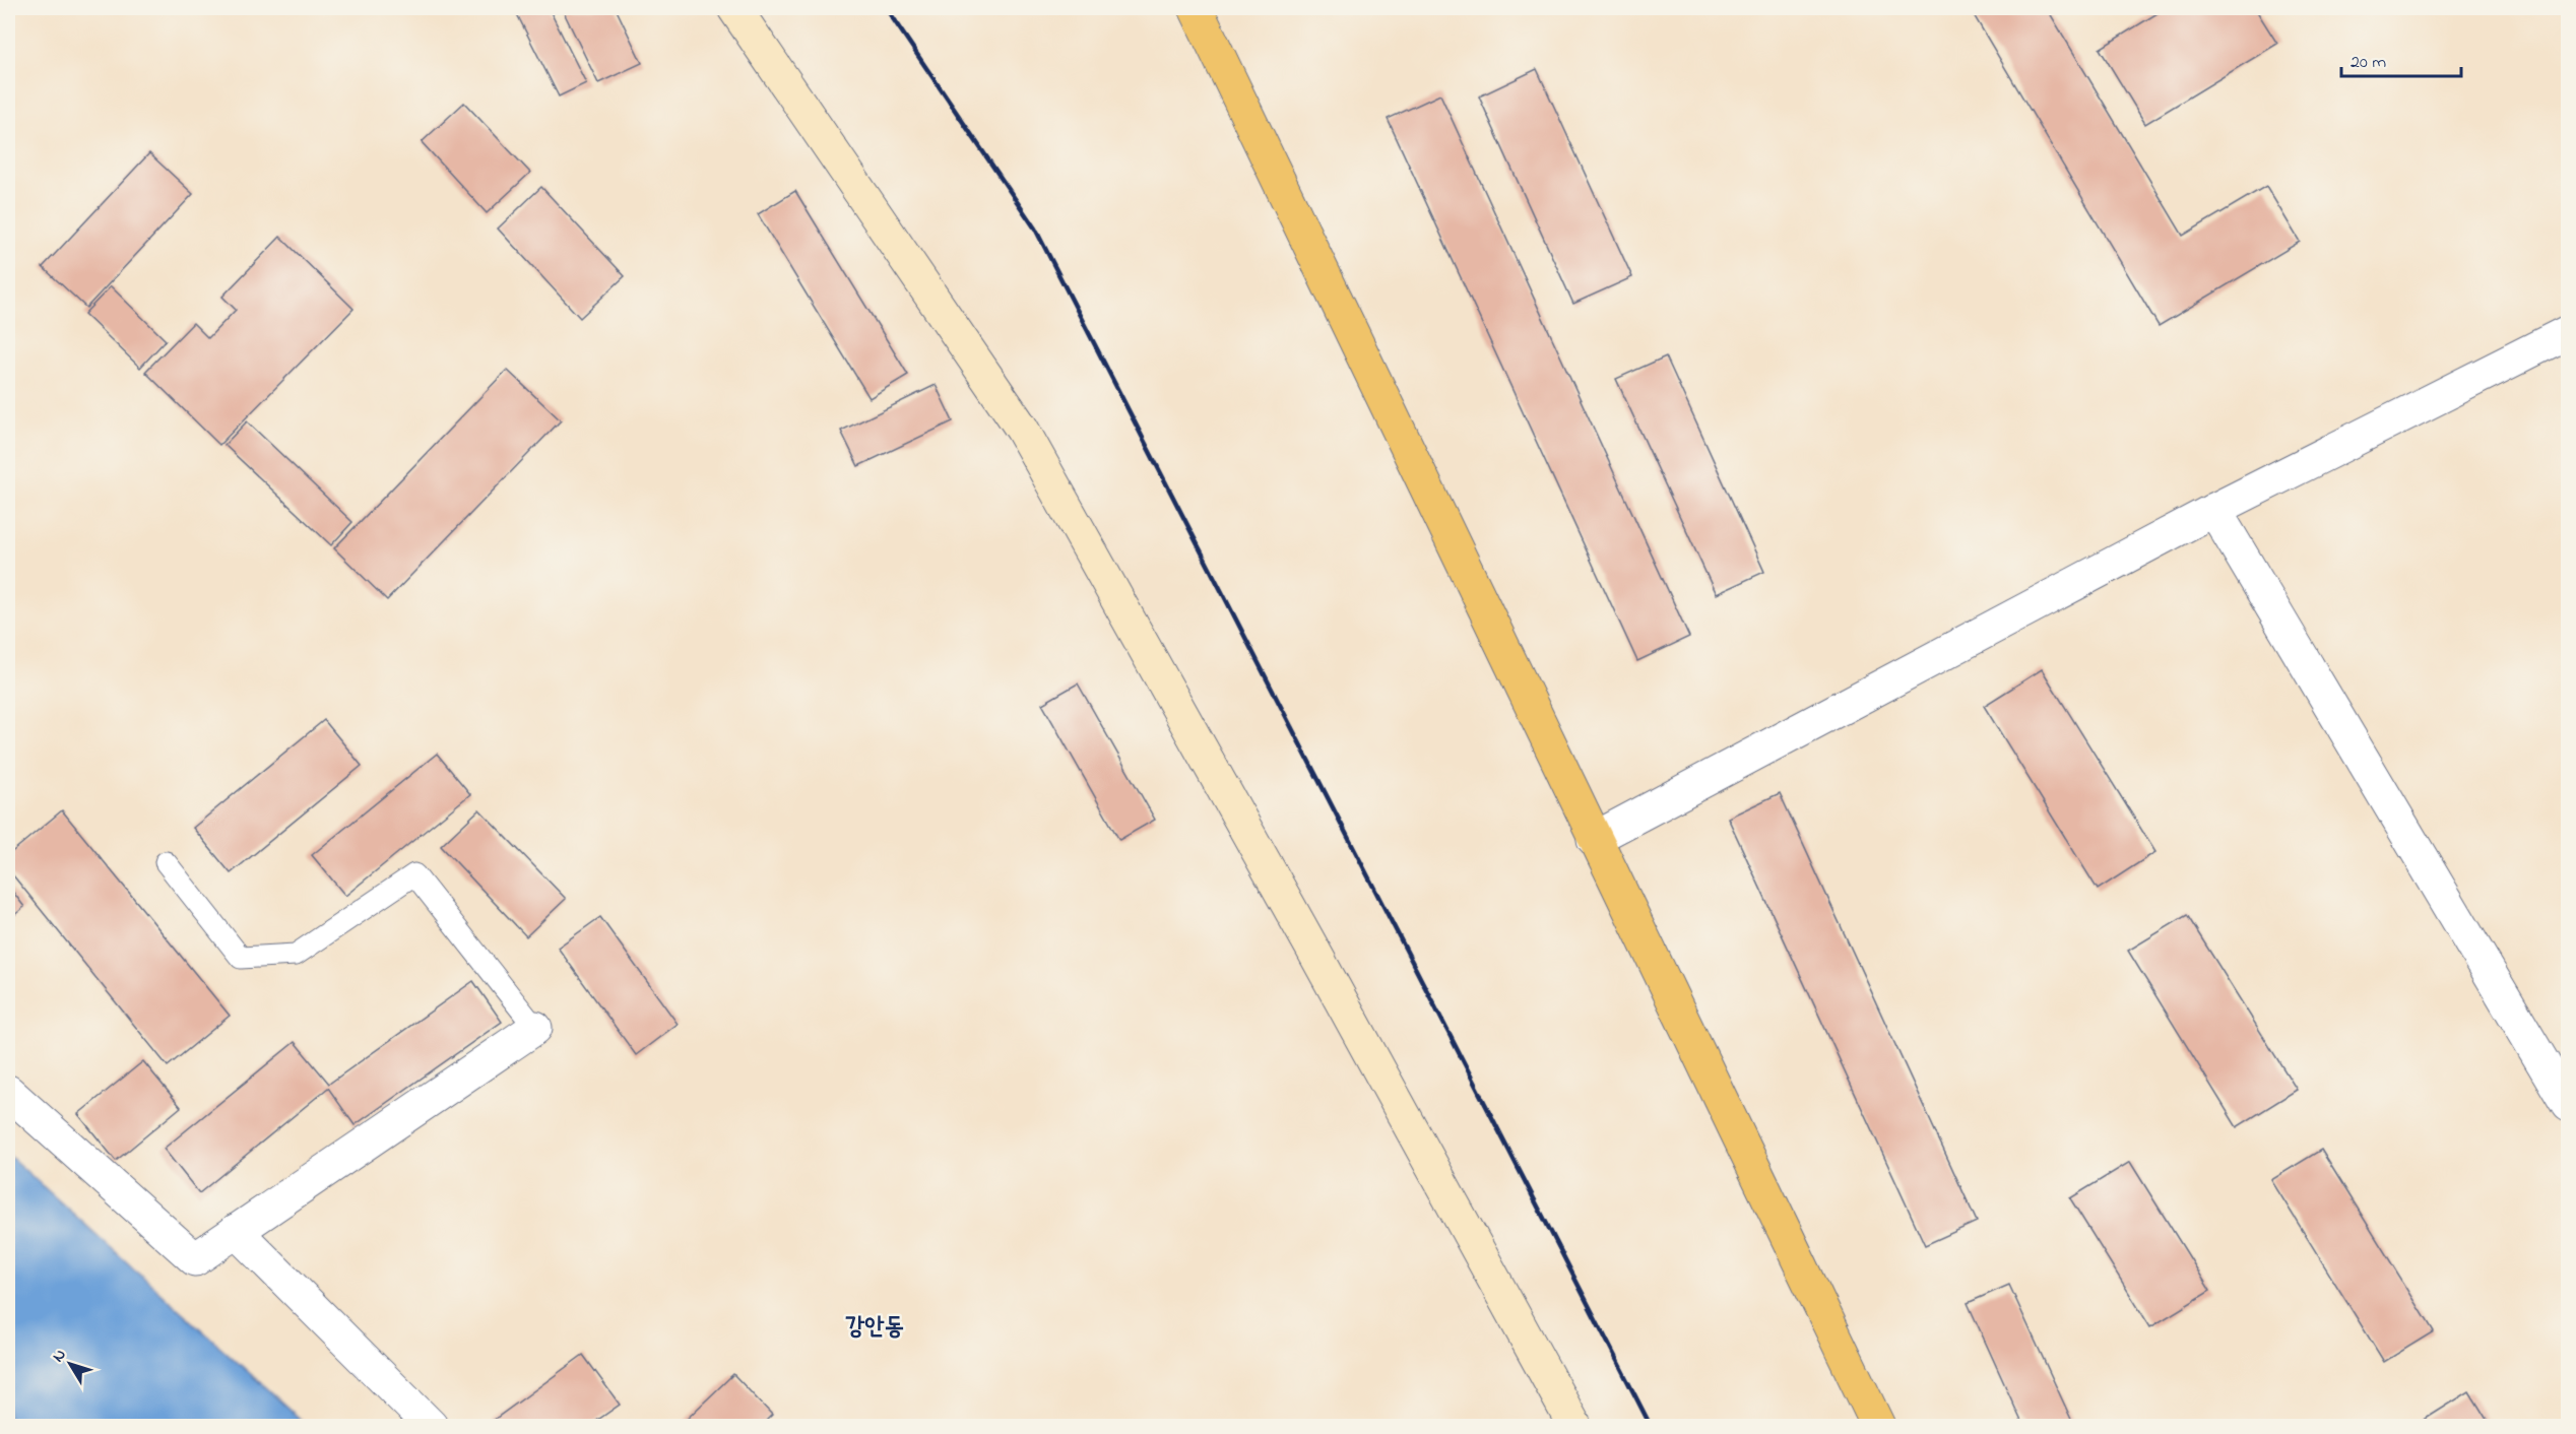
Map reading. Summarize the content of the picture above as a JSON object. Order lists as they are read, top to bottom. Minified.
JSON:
{"districts":["강안동"],"scale_bar":"20 m","north":"top left"}
